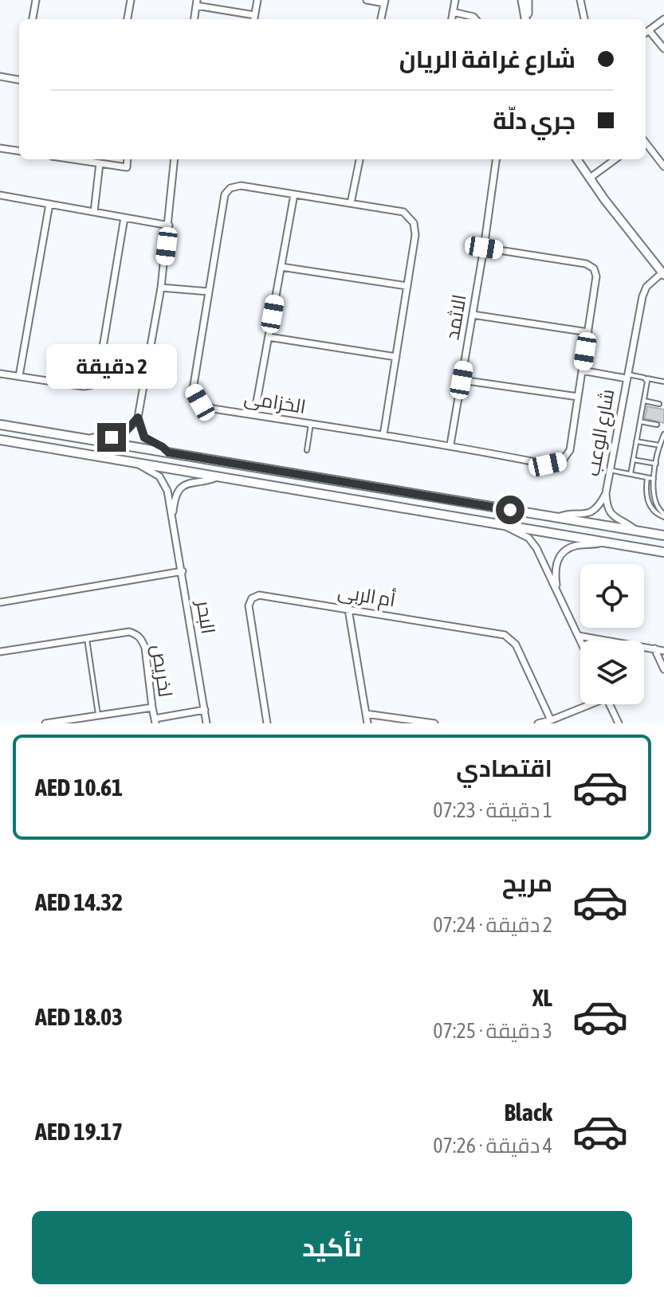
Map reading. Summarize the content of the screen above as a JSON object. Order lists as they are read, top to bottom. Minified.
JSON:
{"streets":{"street":["الاثمد","الخزامى","شارع الوعب","أم الربى","البحر","لخريص"]},"crossings":[["الاثمد","الخزامى"]],"page":{"banner":["شارع غرافة الريان","جري دلّة"],"bubble":"2 دقيقة","list":[{"name":"اقتصادي","note":"1 دقيقة · 07:23","value":"AED 10.61"},{"name":"مريح","note":"2 دقيقة · 07:24","value":"AED 14.32"},{"name":"XL","note":"3 دقيقة · 07:25","value":"AED 18.03"},{"name":"Black","note":"4 دقيقة · 07:26","value":"AED 19.17"}],"buttons":"تأكيد"}}
